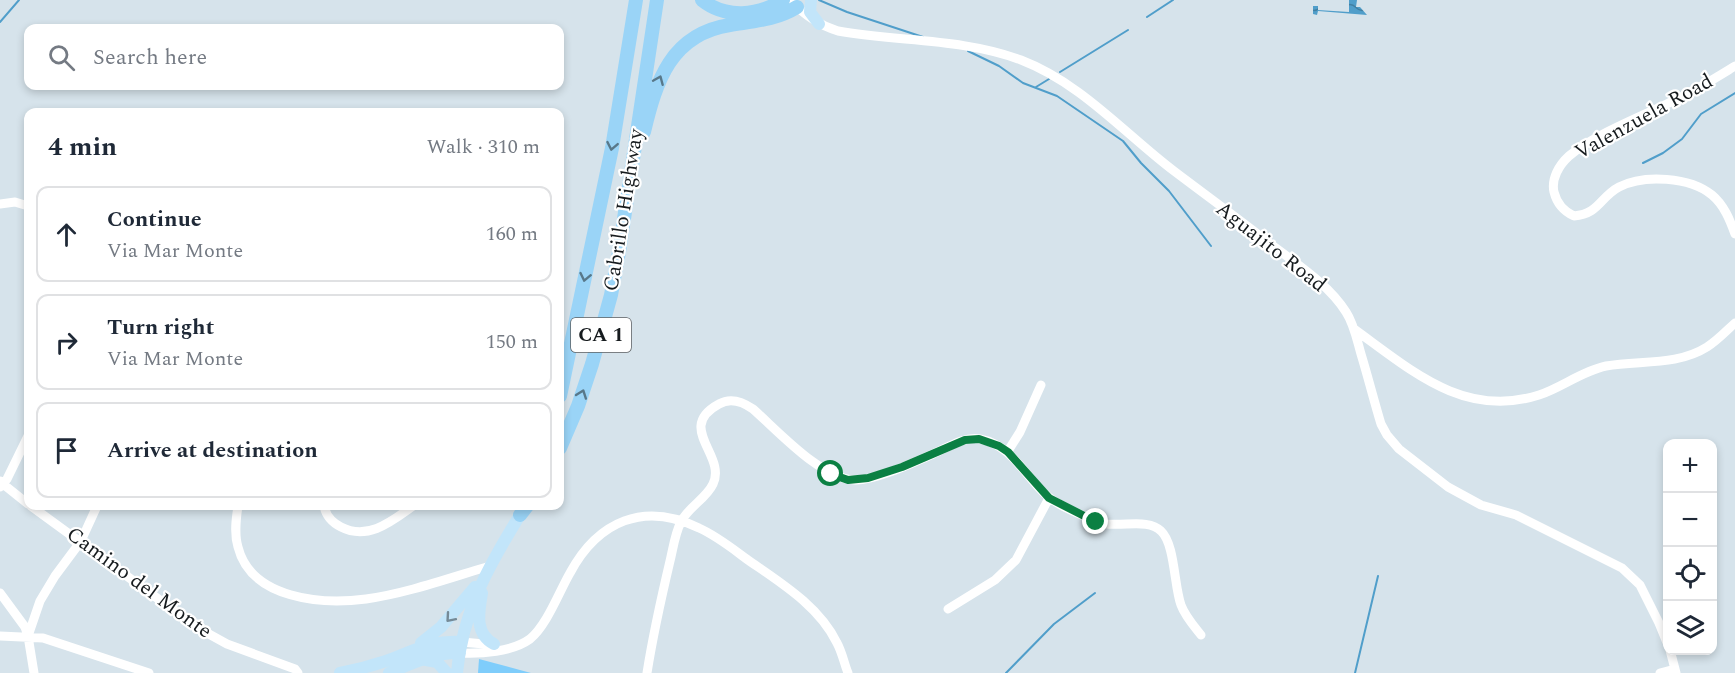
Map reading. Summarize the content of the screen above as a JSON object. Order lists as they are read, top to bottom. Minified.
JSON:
{"streets":{"highway":["Cabrillo Highway","CA 1"],"street":["Valenzuela Road","Aguajito Road","Camino del Monte"]},"page":{"search":"Search here","heading":["4 min","Walk · 310 m"],"list":[["Continue","Via Mar Monte","160 m"],["Turn right","Via Mar Monte","150 m"],"Arrive at destination"],"map_buttons":["+","−"]}}
